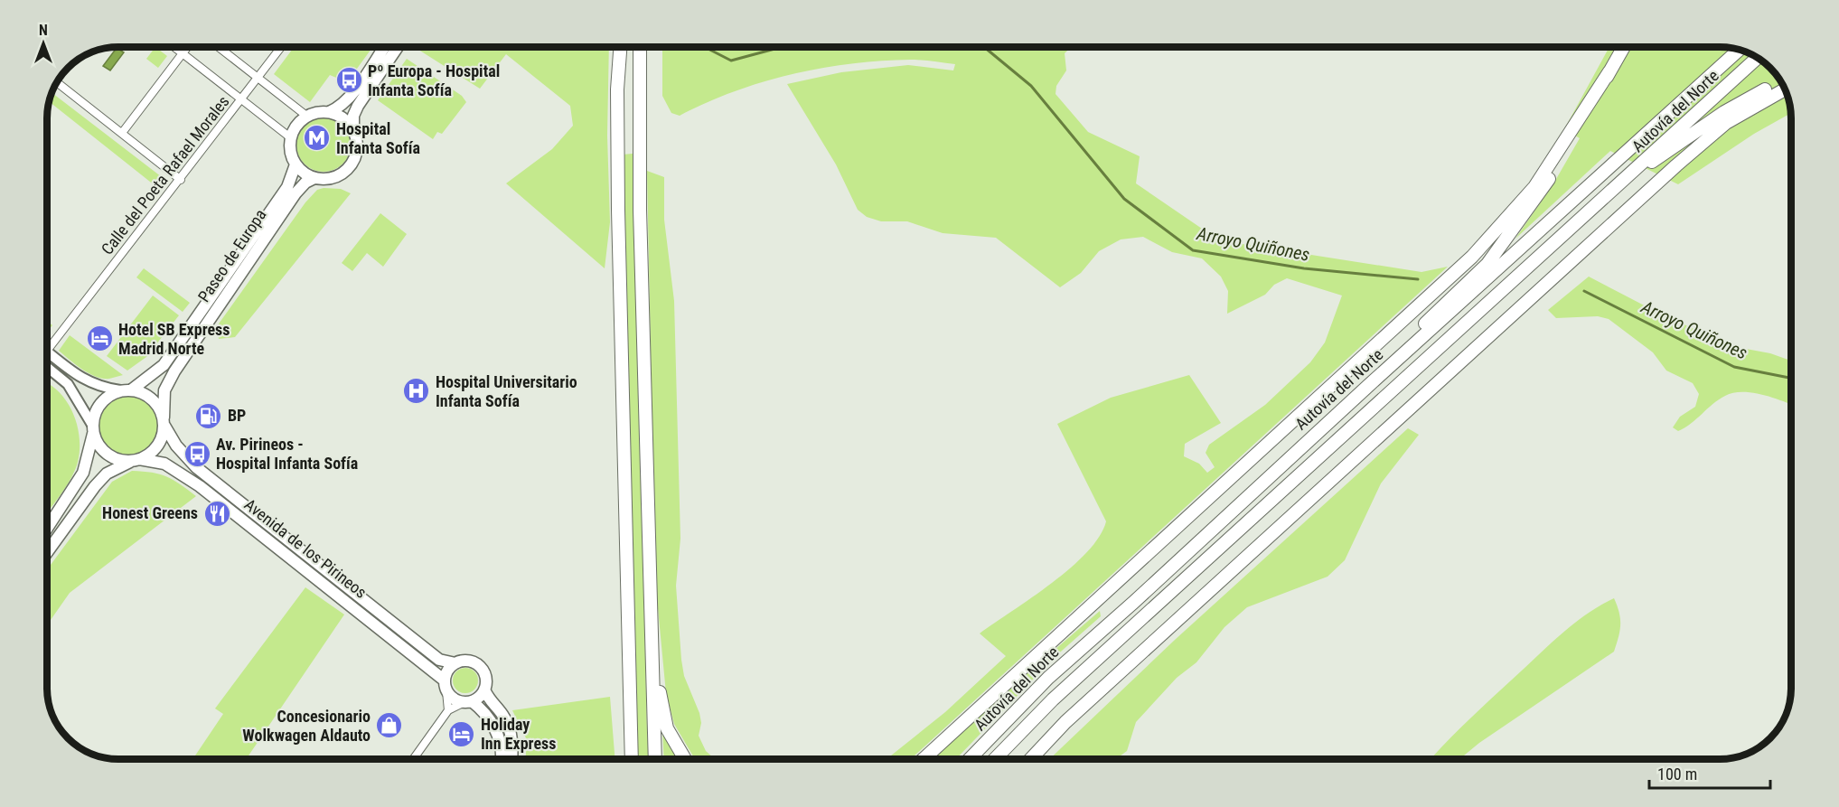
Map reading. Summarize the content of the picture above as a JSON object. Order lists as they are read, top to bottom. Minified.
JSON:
{"streets":{"highway":["Autovía del Norte"],"main road":["Paseo de Europa","Avenida de los Pirineos"],"street":["Calle del Poeta Rafael Morales"]},"crossings":[["Paseo de Europa","Avenida de los Pirineos"]],"water":["Arroyo Quiñones"],"places":{"bus stop":["Pº Europa - Hospital Infanta Sofía","Av. Pirineos - Hospital Infanta Sofía"],"metro station":["Hospital Infanta Sofía"],"hotel":["Hotel SB Express Madrid Norte","Holiday Inn Express"],"hospital":["Hospital Universitario Infanta Sofía"],"fuel station":["BP"],"restaurant":["Honest Greens"],"shop":["Concesionario Wolkwagen Aldauto"]},"scale_bar":"100 m","north":"top"}
